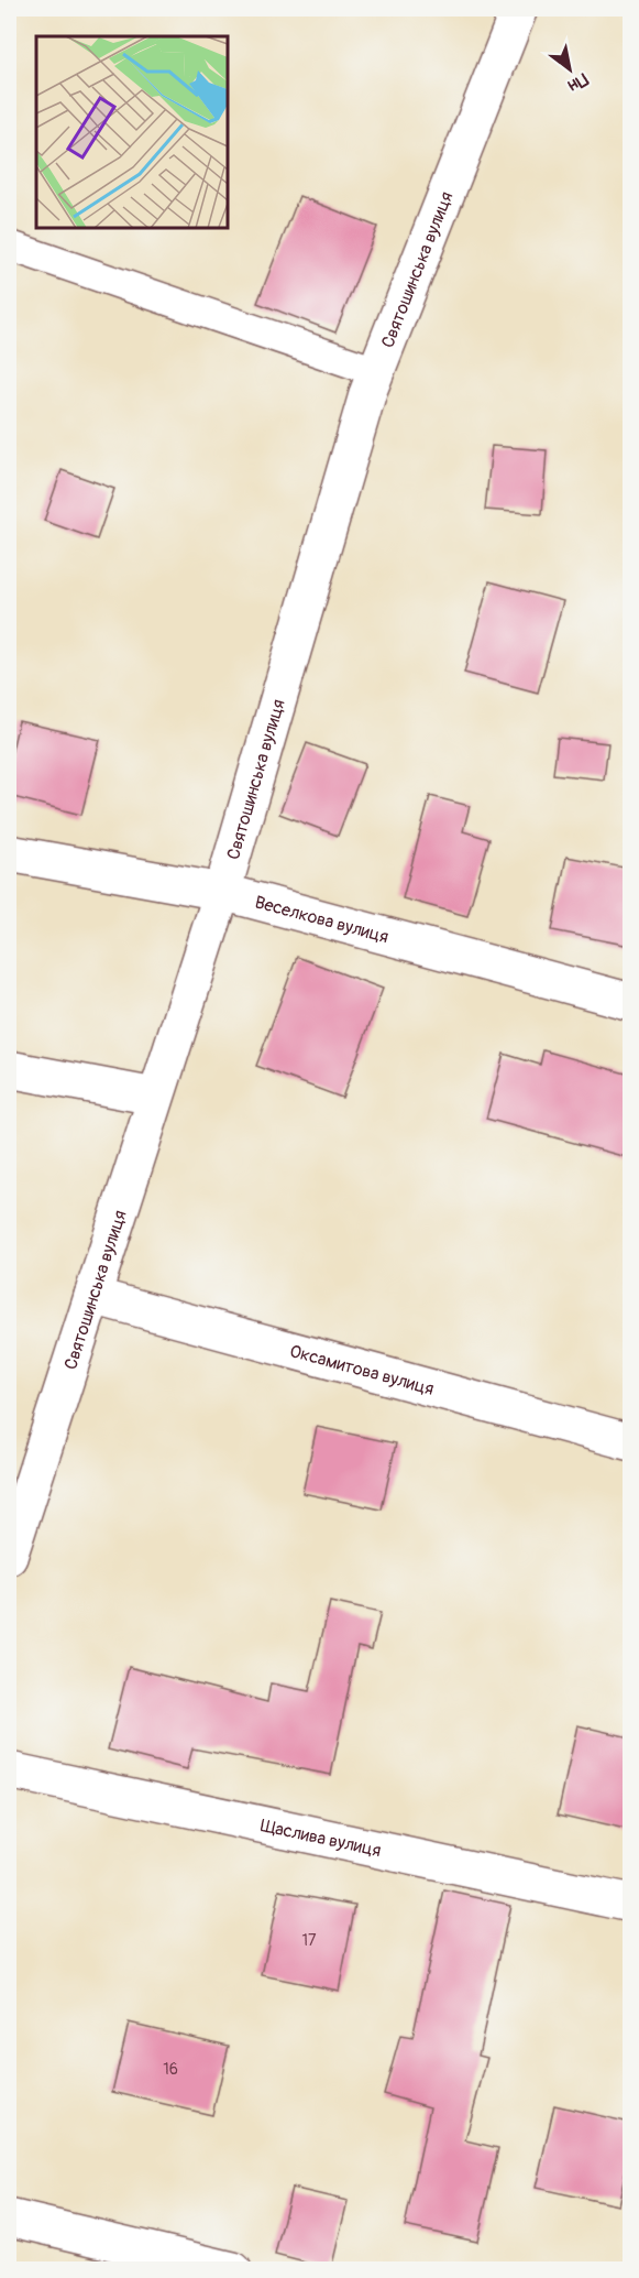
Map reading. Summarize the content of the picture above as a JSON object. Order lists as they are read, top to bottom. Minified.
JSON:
{"streets":{"street":["Святошинська вулиця","Веселкова вулиця","Оксамитова вулиця","Щаслива вулиця"]},"crossings":[["Святошинська вулиця","Веселкова вулиця"],["Святошинська вулиця","Оксамитова вулиця"]],"house_numbers":["17","16"],"north":"bottom right"}
